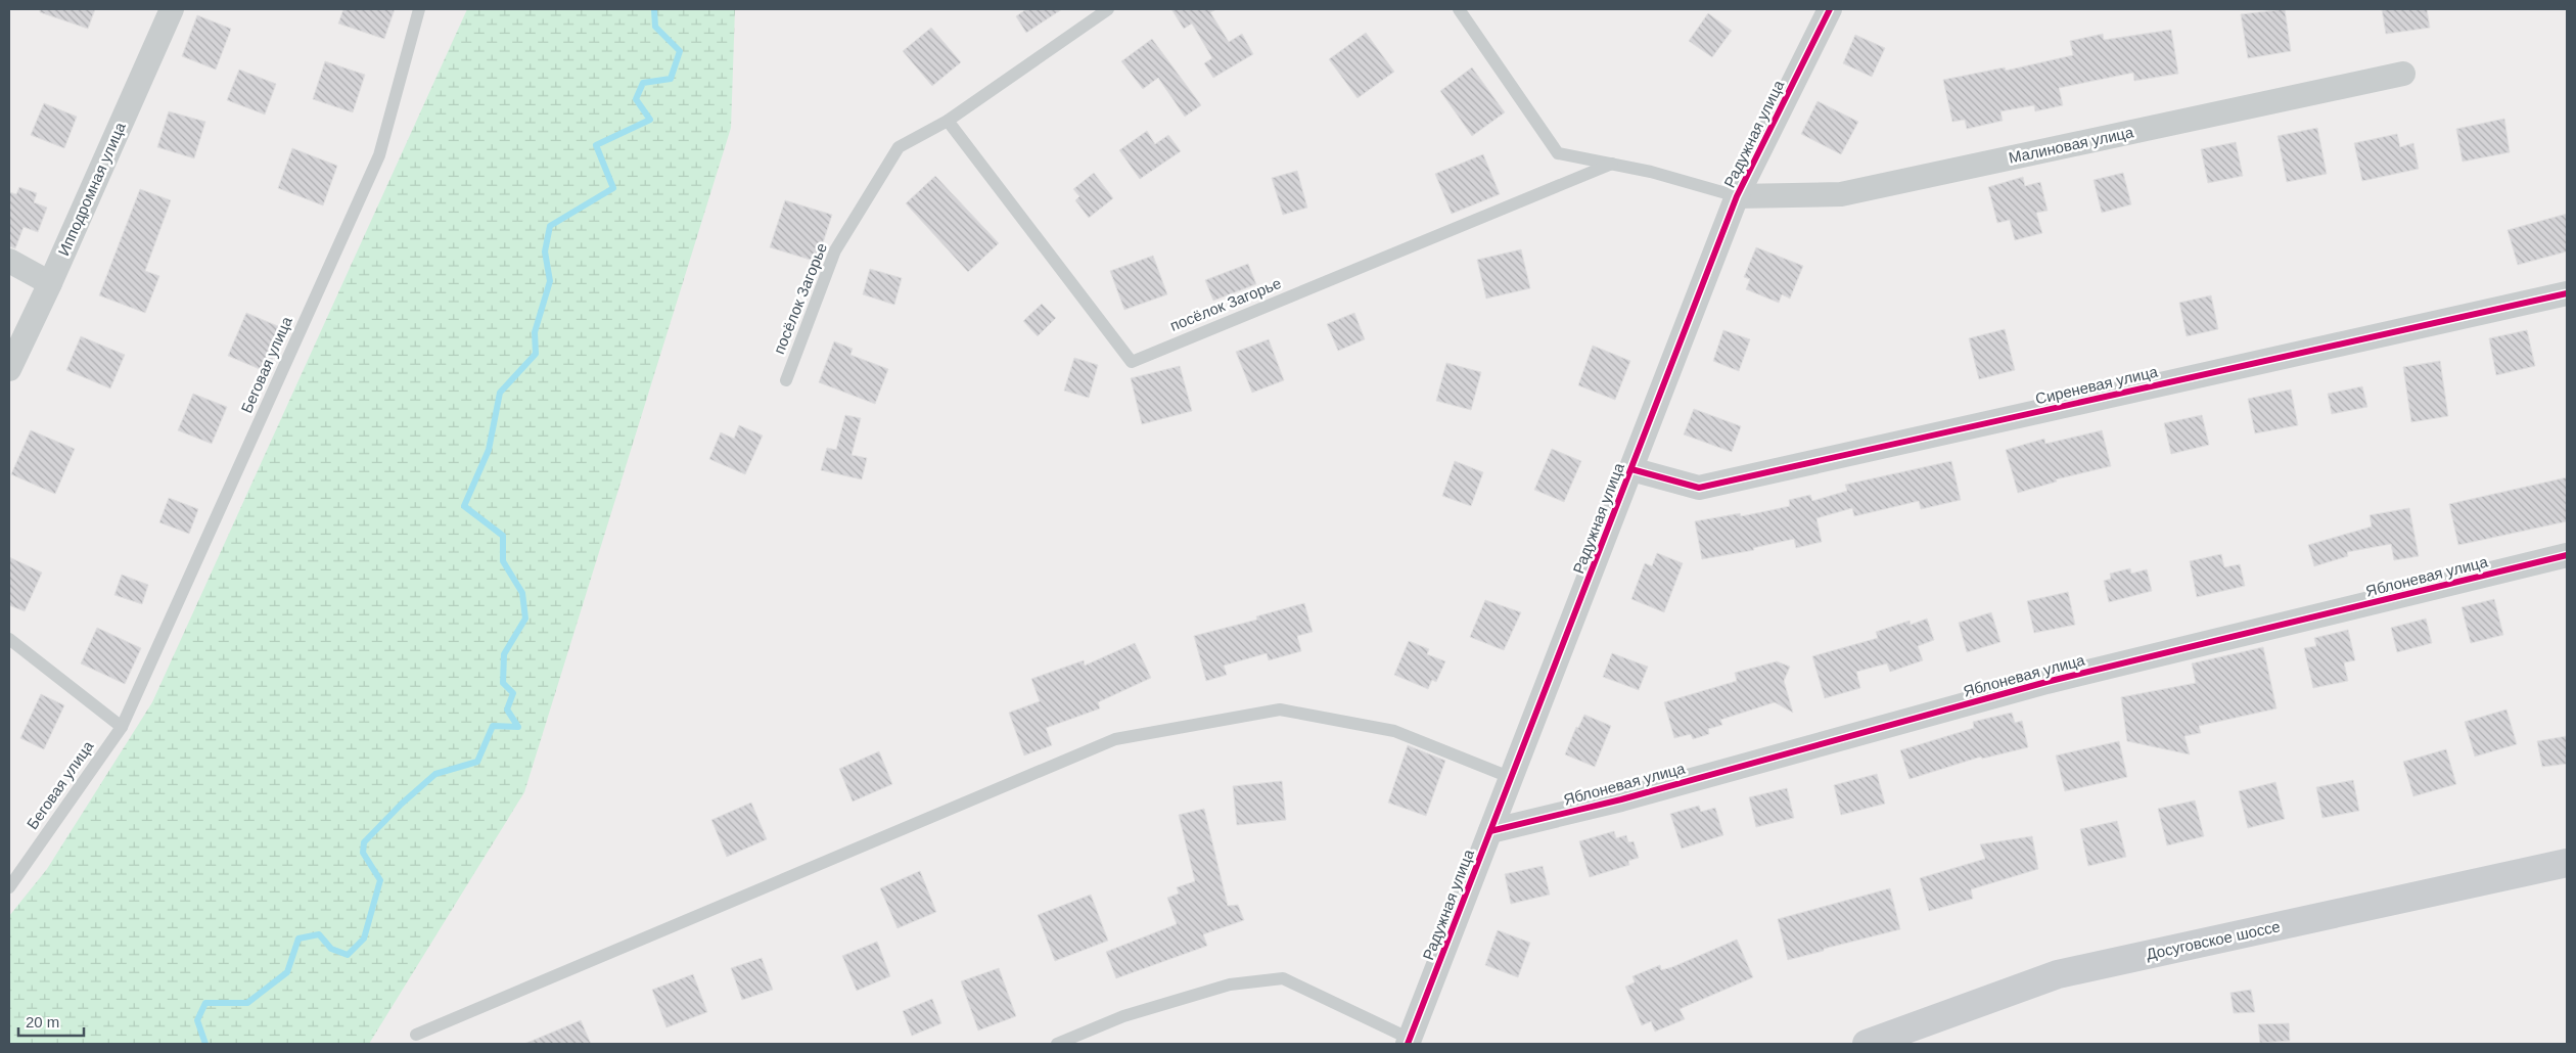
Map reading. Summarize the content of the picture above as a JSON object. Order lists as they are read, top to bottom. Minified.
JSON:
{"streets":{"main road":["Досуговское шоссе"],"street":["Радужная улица","Малиновая улица","Ипподромная улица","Сиреневая улица","Яблоневая улица"],"lane":["посёлок Загорье","Беговая улица"]},"crossings":[["Радужная улица","Малиновая улица"],["Радужная улица","Сиреневая улица"],["Радужная улица","Яблоневая улица"]],"scale_bar":"20 m"}
